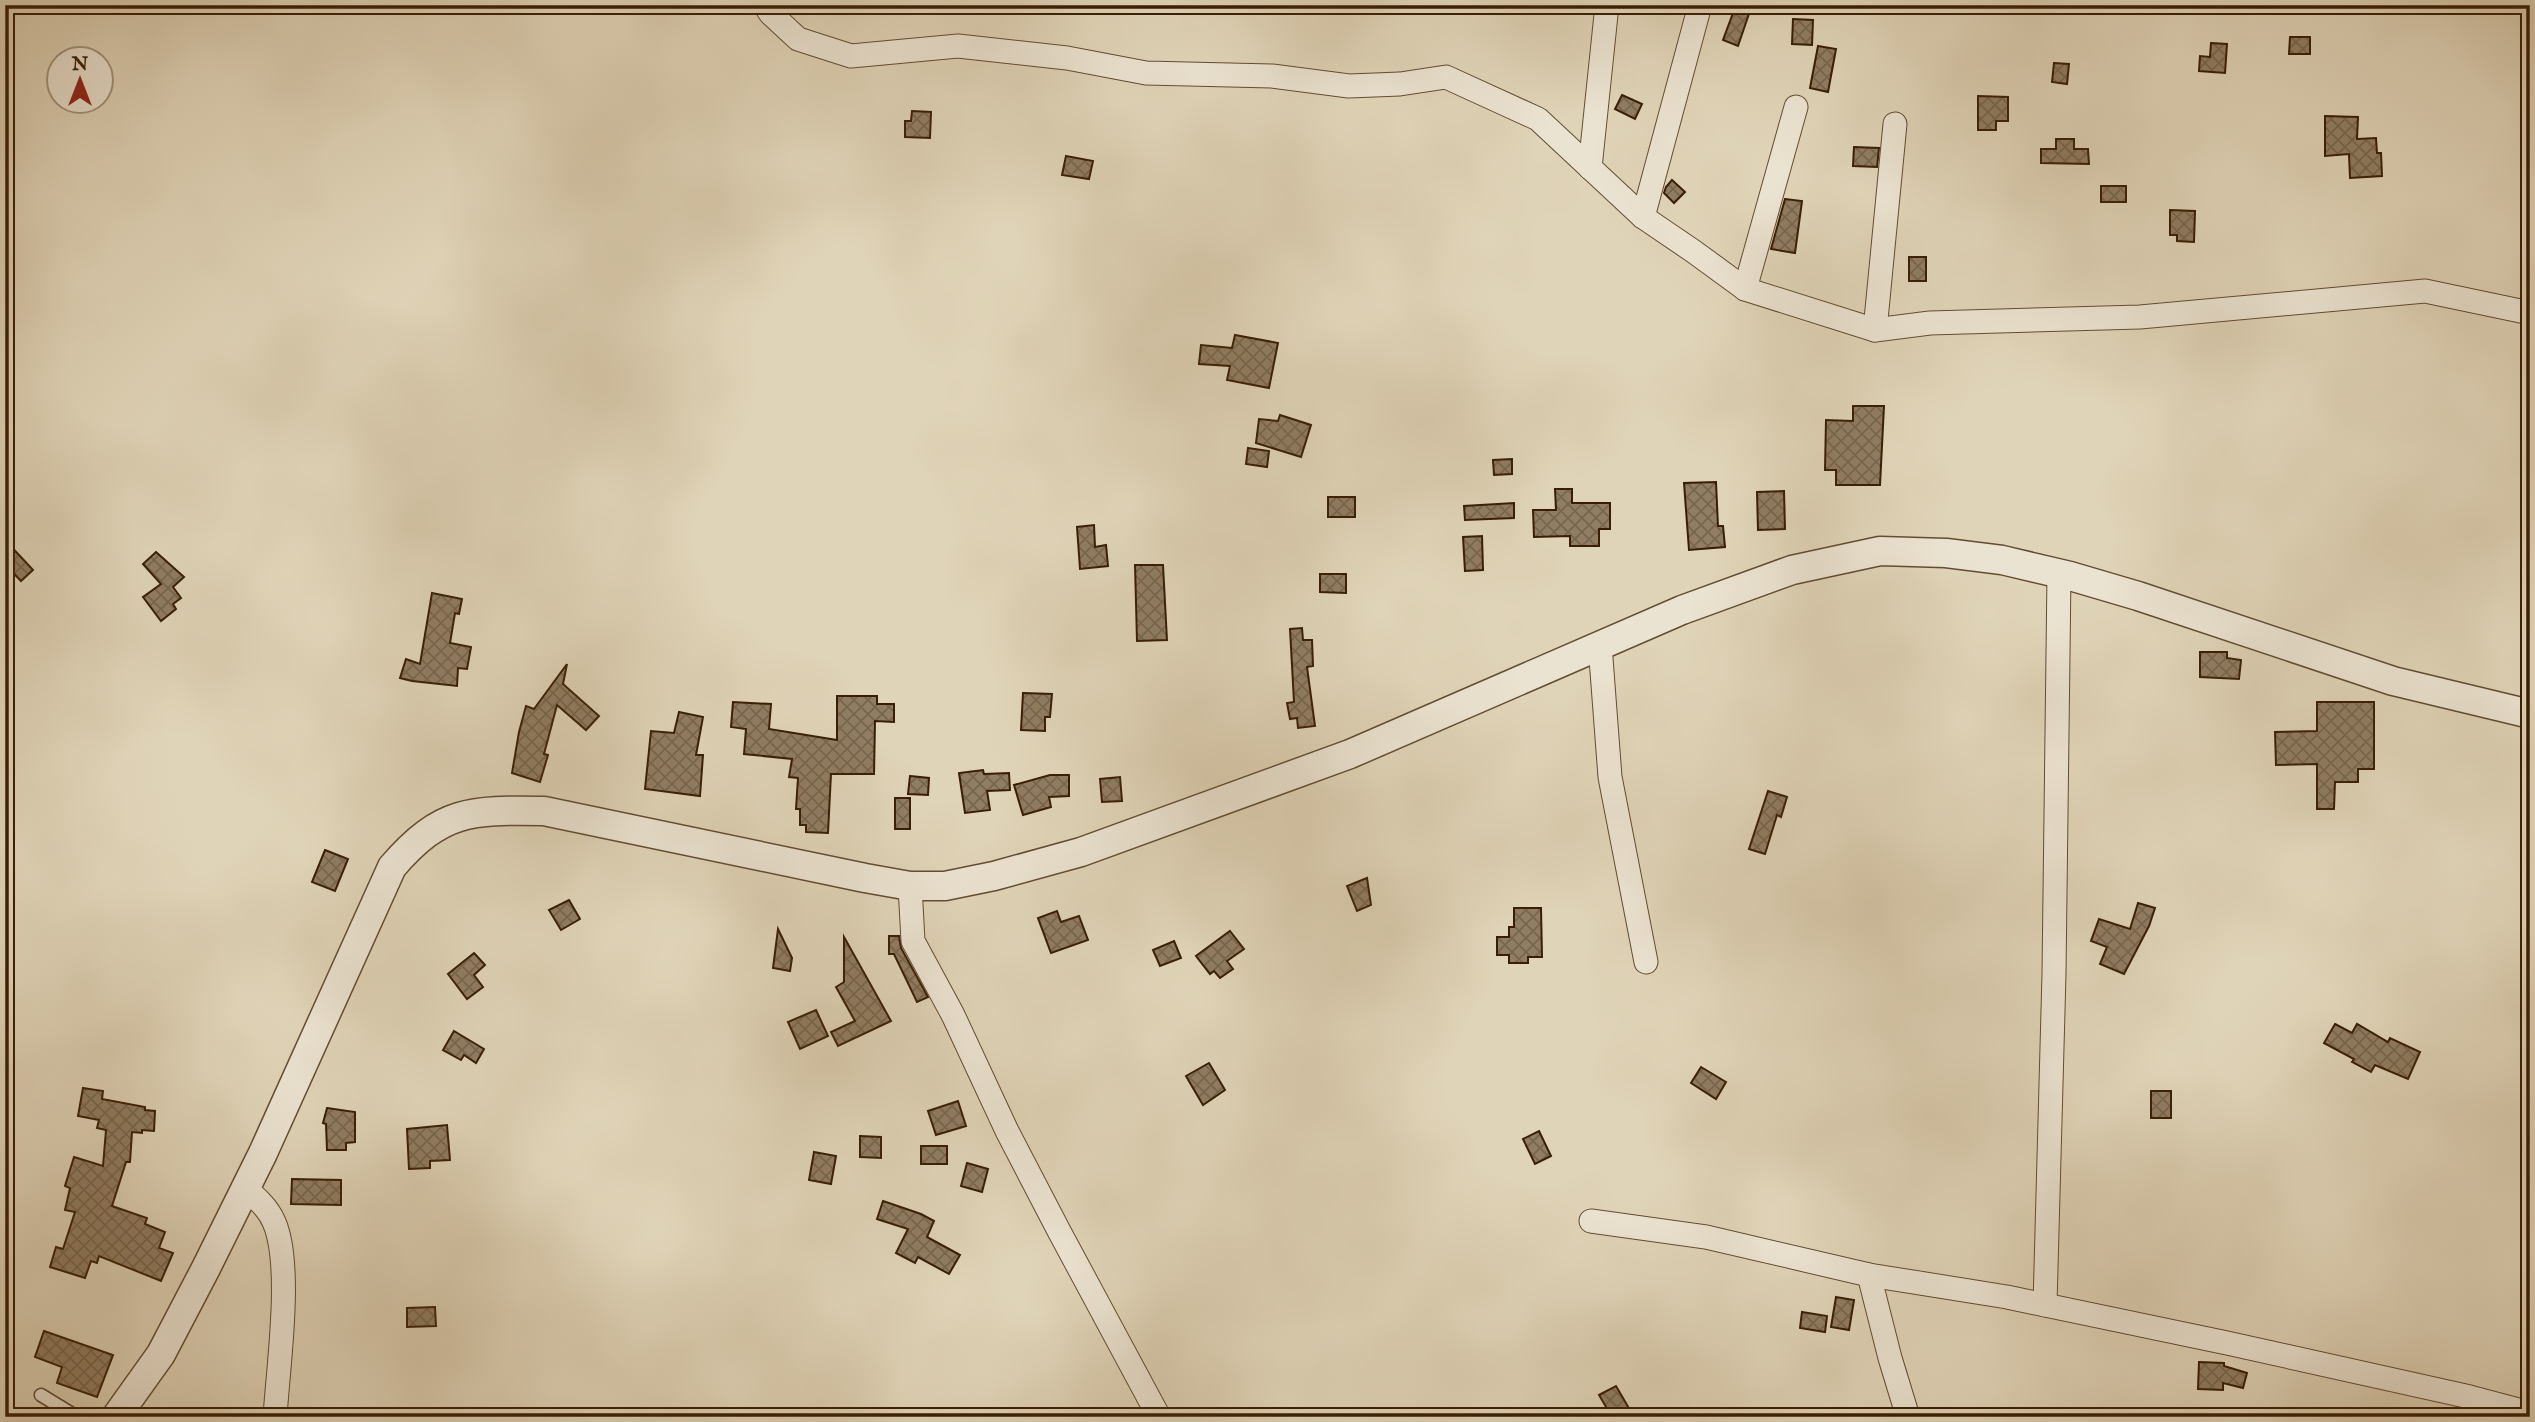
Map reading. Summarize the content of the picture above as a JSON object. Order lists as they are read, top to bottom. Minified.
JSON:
{"north":"top"}
